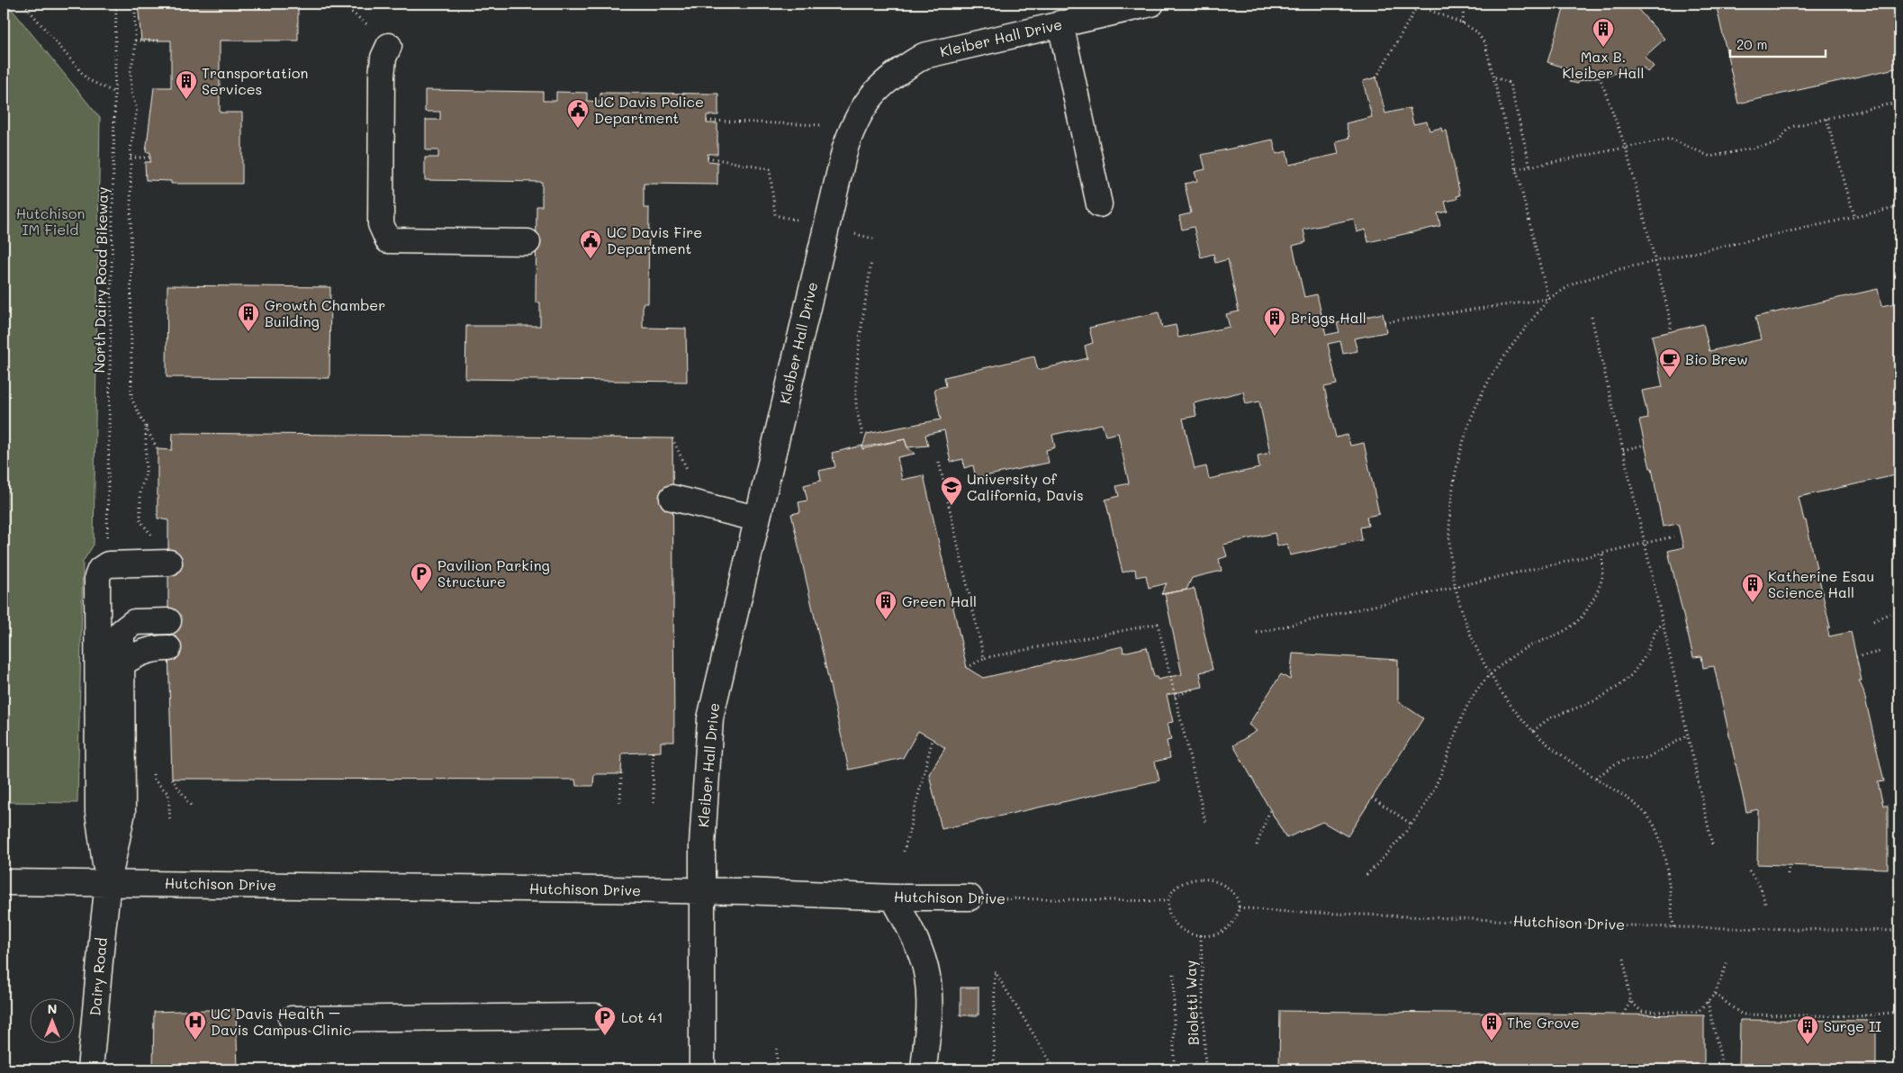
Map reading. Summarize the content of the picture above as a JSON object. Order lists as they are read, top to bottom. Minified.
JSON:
{"streets":{"street":["Kleiber Hall Drive","Hutchison Drive","Dairy Road"],"path":["North Dairy Road Bikeway","Bioletti Way"]},"crossings":[["Kleiber Hall Drive","Hutchison Drive"],["Hutchison Drive","Dairy Road"],["Hutchison Drive","Bioletti Way"]],"parks":["Hutchison IM Field"],"places":{"building":["Max B. Kleiber Hall","Transportation Services","Growth Chamber Building","Briggs Hall","Katherine Esau Science Hall","Green Hall","The Grove","Surge II"],"public building":["UC Davis Police Department","UC Davis Fire Department"],"cafe":["Bio Brew"],"school or university":["University of California, Davis"],"parking":["Pavilion Parking Structure","Lot 41"],"hospital":["UC Davis Health – Davis Campus Clinic"]},"scale_bar":"20 m","north":"top"}
